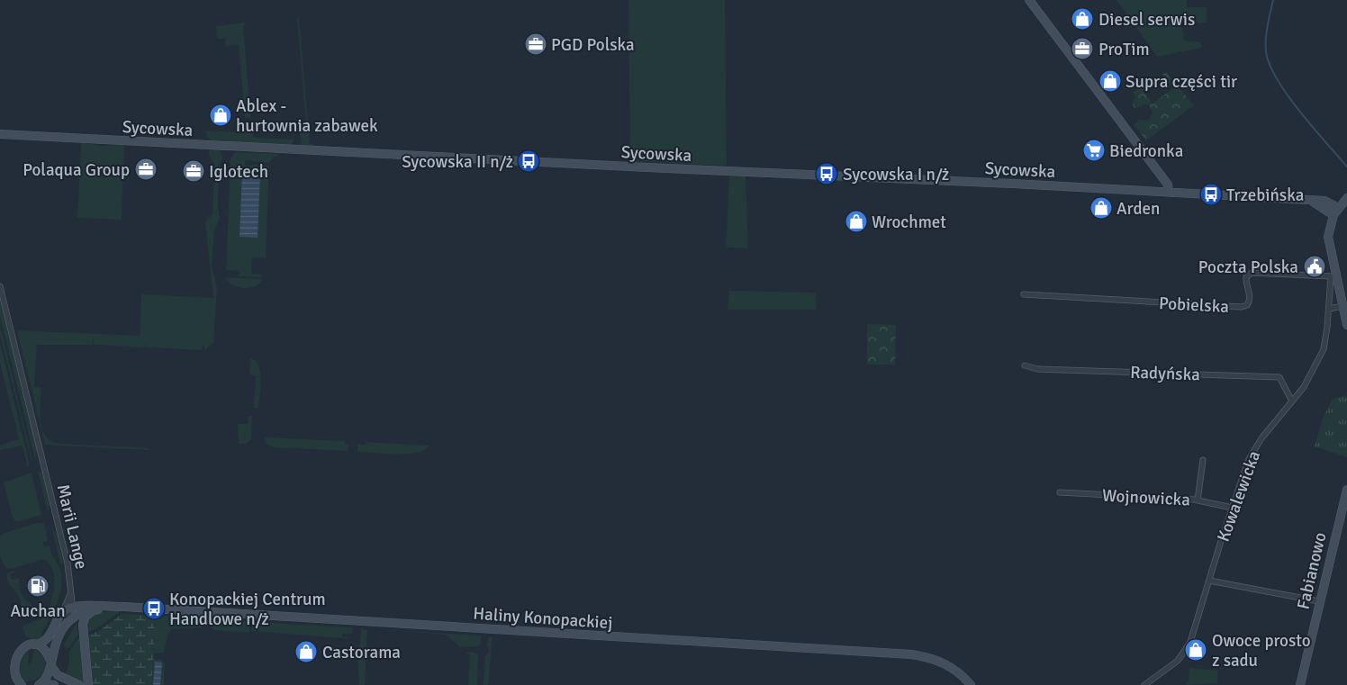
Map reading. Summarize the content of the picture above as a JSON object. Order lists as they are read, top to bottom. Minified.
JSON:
{"streets":{"street":["Sycowska","Pobielska","Radyńska","Kowalewicka","Wojnowicka","Marii Lange","Fabianowo","Haliny Konopackiej"]},"crossings":[["Pobielska","Kowalewicka"],["Radyńska","Kowalewicka"],["Kowalewicka","Wojnowicka"],["Marii Lange","Haliny Konopackiej"]],"places":{"shop":["Diesel serwis","Supra części tir","Ablex - hurtownia zabawek","Arden","Wrochmet","Owoce prosto z sadu","Castorama"],"office":["PGD Polska","ProTim","Polaqua Group","Iglotech"],"supermarket":["Biedronka"],"bus stop":["Sycowska II n/ż","Sycowska I n/ż","Trzebińska","Konopackiej Centrum Handlowe n/ż"],"public building":["Poczta Polska"],"fuel station":["Auchan"]}}
